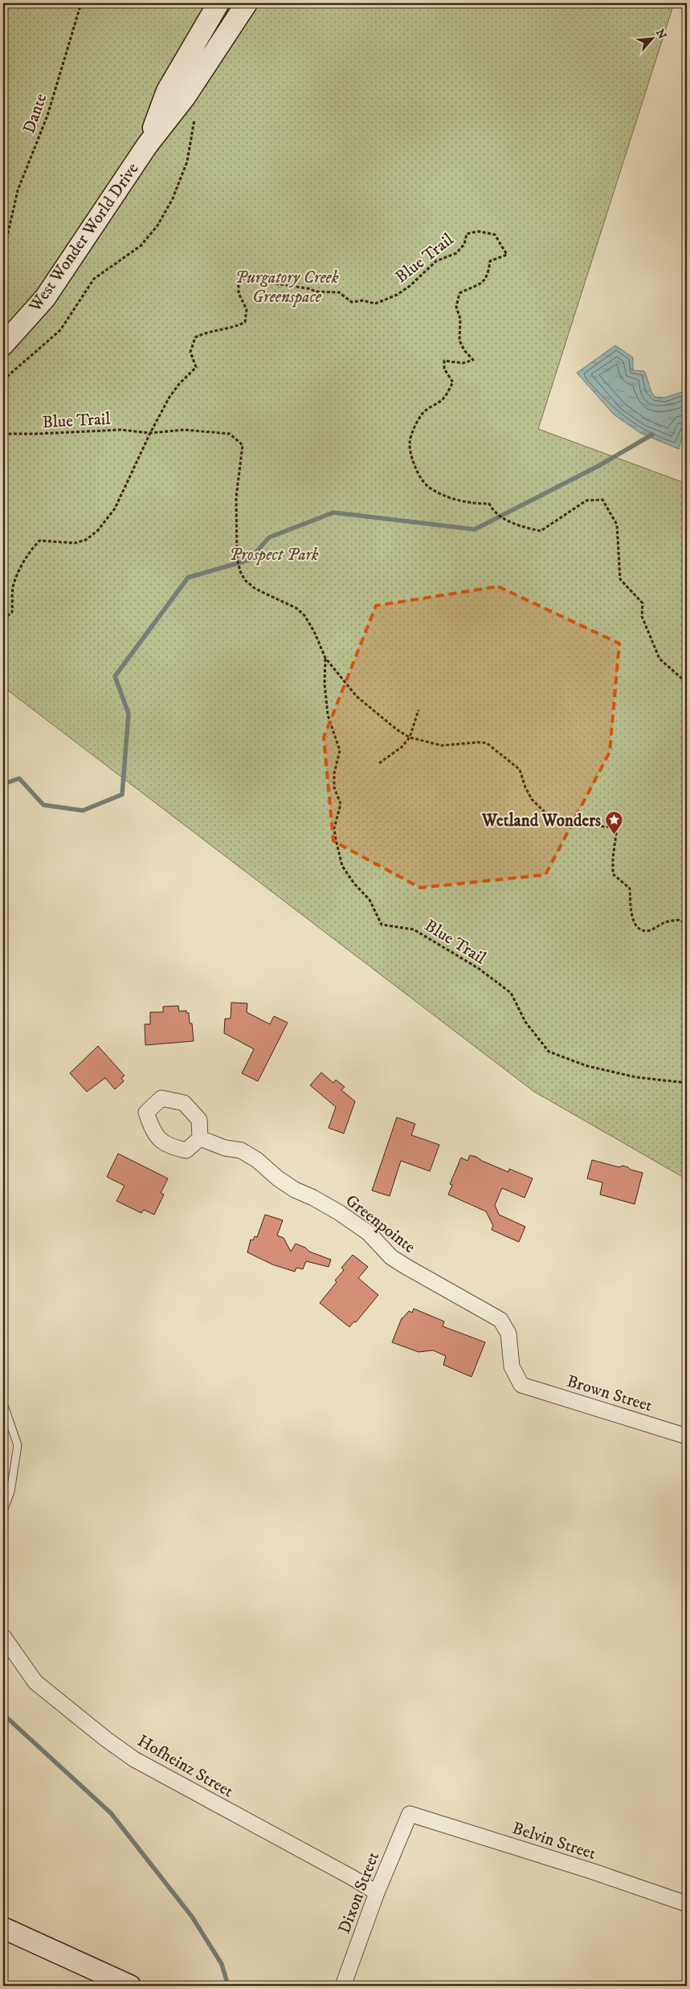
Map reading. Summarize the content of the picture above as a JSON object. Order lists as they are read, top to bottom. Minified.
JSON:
{"streets":{"main road":["West Wonder World Drive"],"street":["Greenpointe","Brown Street","Hofheinz Street","Belvin Street","Dixon Street"],"path":["Dante","Blue Trail"]},"crossings":[["Greenpointe","Brown Street"],["Hofheinz Street","Dixon Street"],["Belvin Street","Dixon Street"]],"parks":["Purgatory Creek Greenspace","Prospect Park"],"places":{"place":["Wetland Wonders"]},"north":"top right"}
